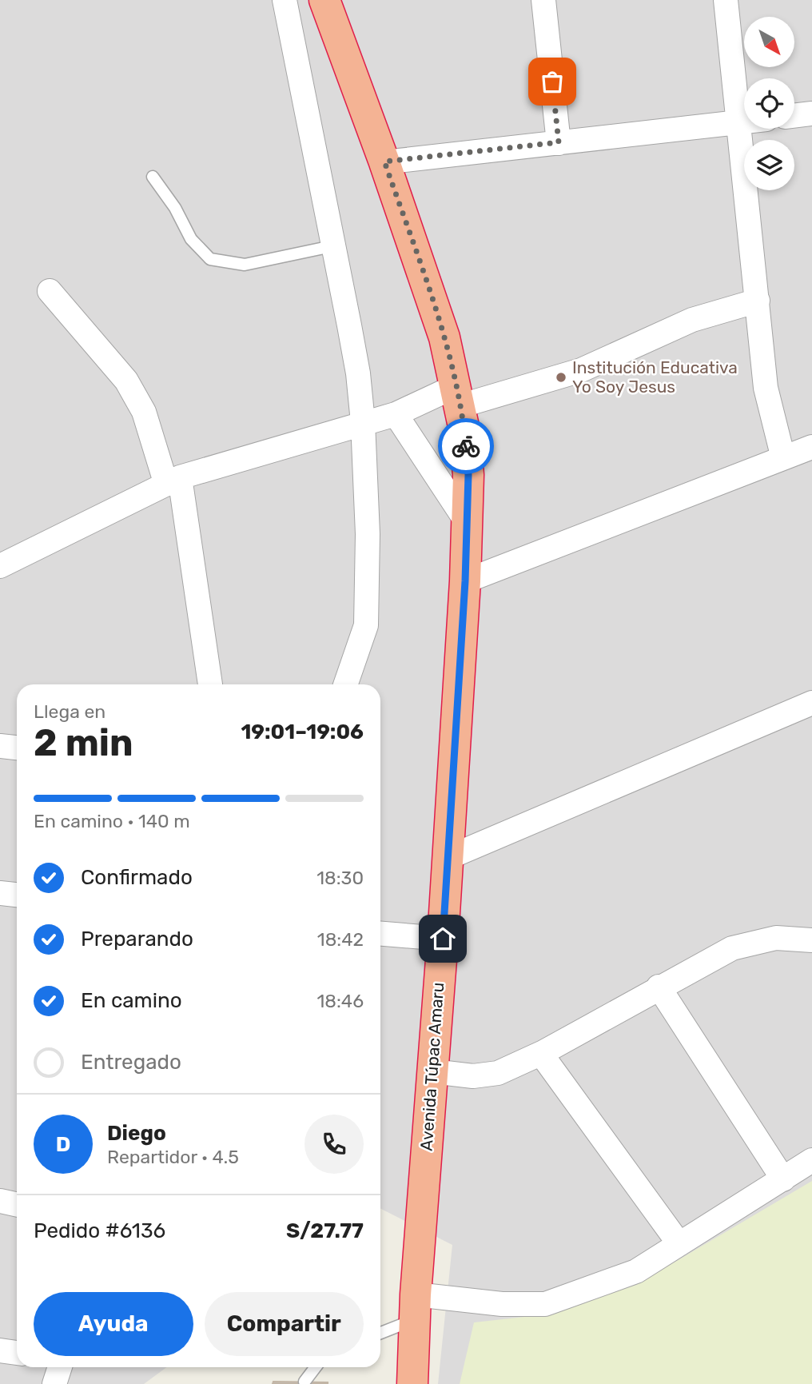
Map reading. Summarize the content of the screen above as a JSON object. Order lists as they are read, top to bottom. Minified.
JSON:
{"streets":{"highway":["Avenida Túpac Amaru"]},"places":["Institución Educativa Yo Soy Jesus"],"north":"bottom right","page":{"heading":["2 min","Llega en","19:01–19:06"],"panel":["Diego","Repartidor · 4.5","Pedido #6136","S/27.77"],"bar":"En camino · 140 m","list":[["Confirmado","18:30"],["Preparando","18:42"],["En camino","18:46"],"Entregado"],"round":"D","buttons":["Ayuda","Compartir"]}}
